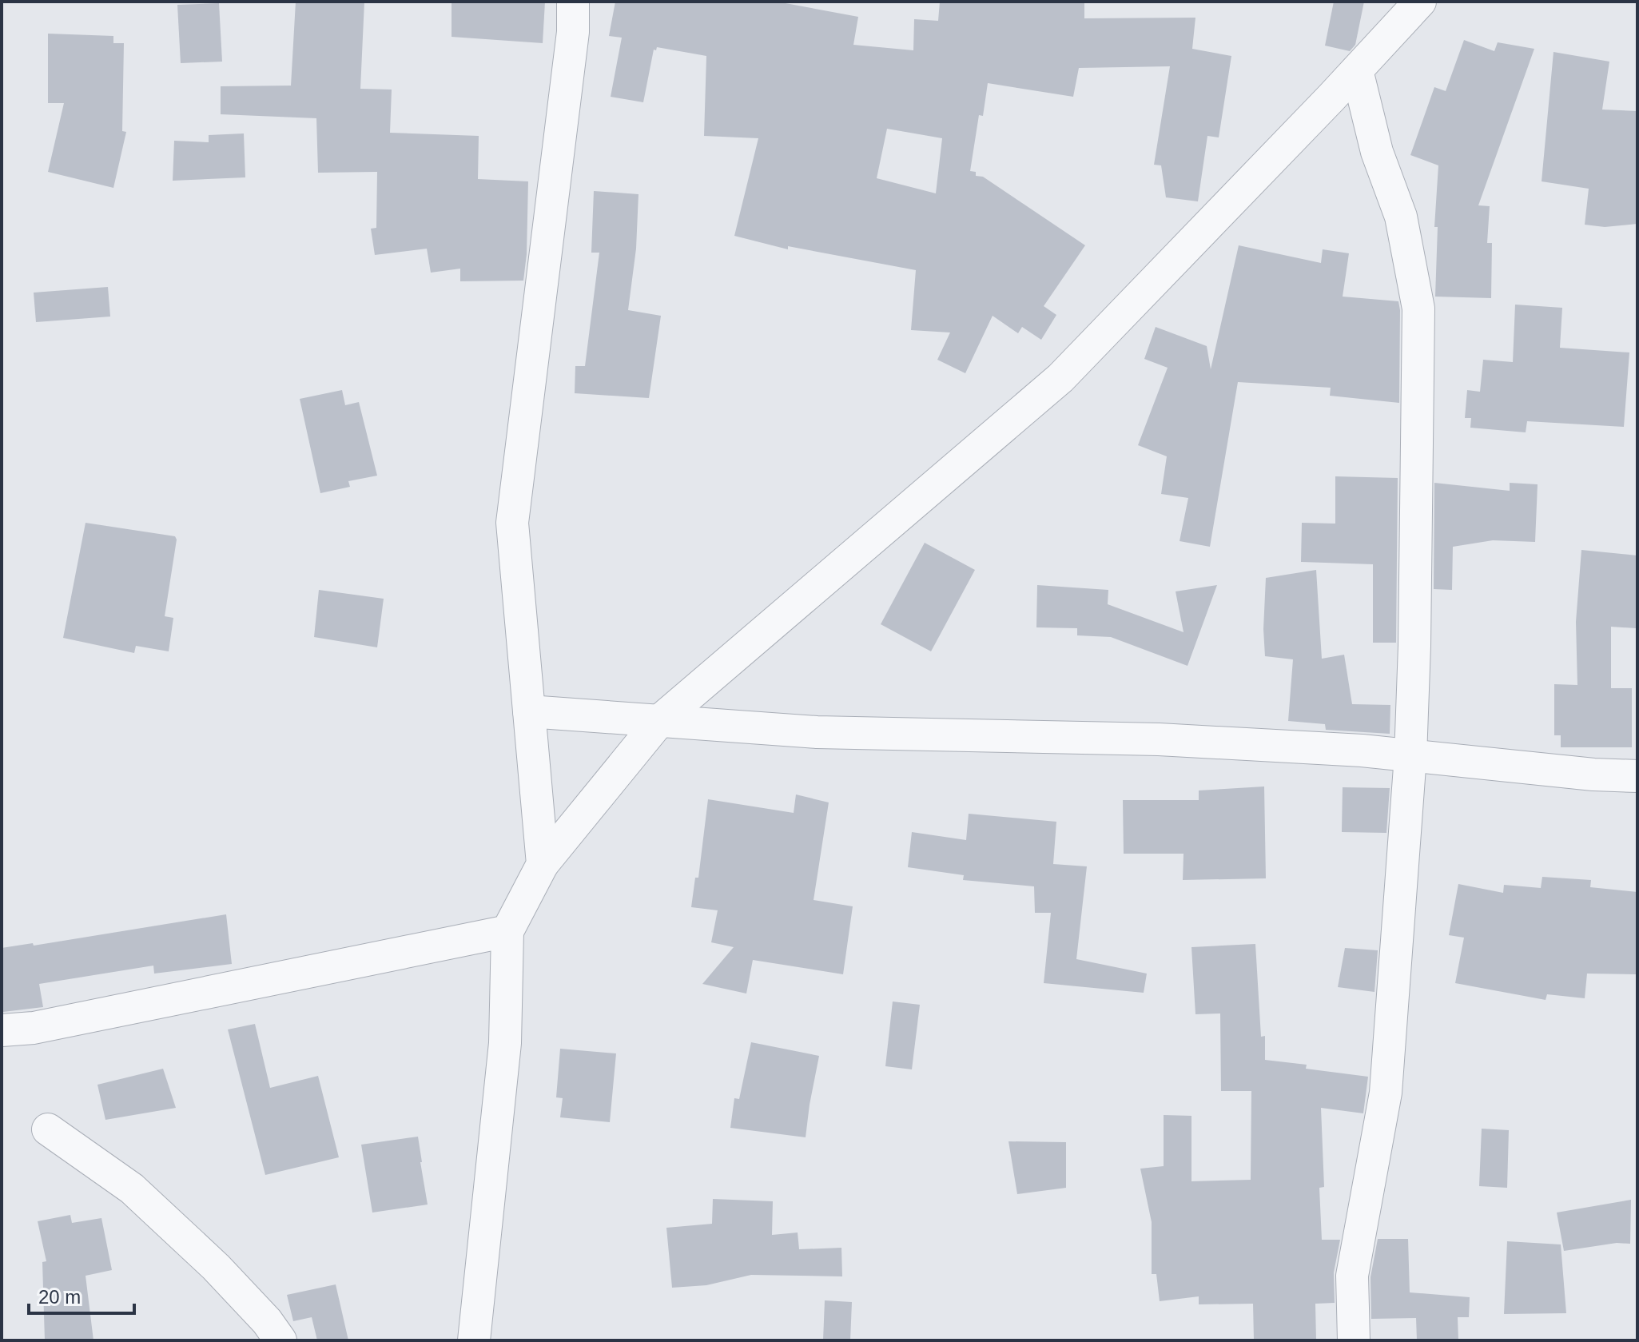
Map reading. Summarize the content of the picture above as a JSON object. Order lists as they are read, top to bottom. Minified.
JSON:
{"scale_bar":"20 m"}
